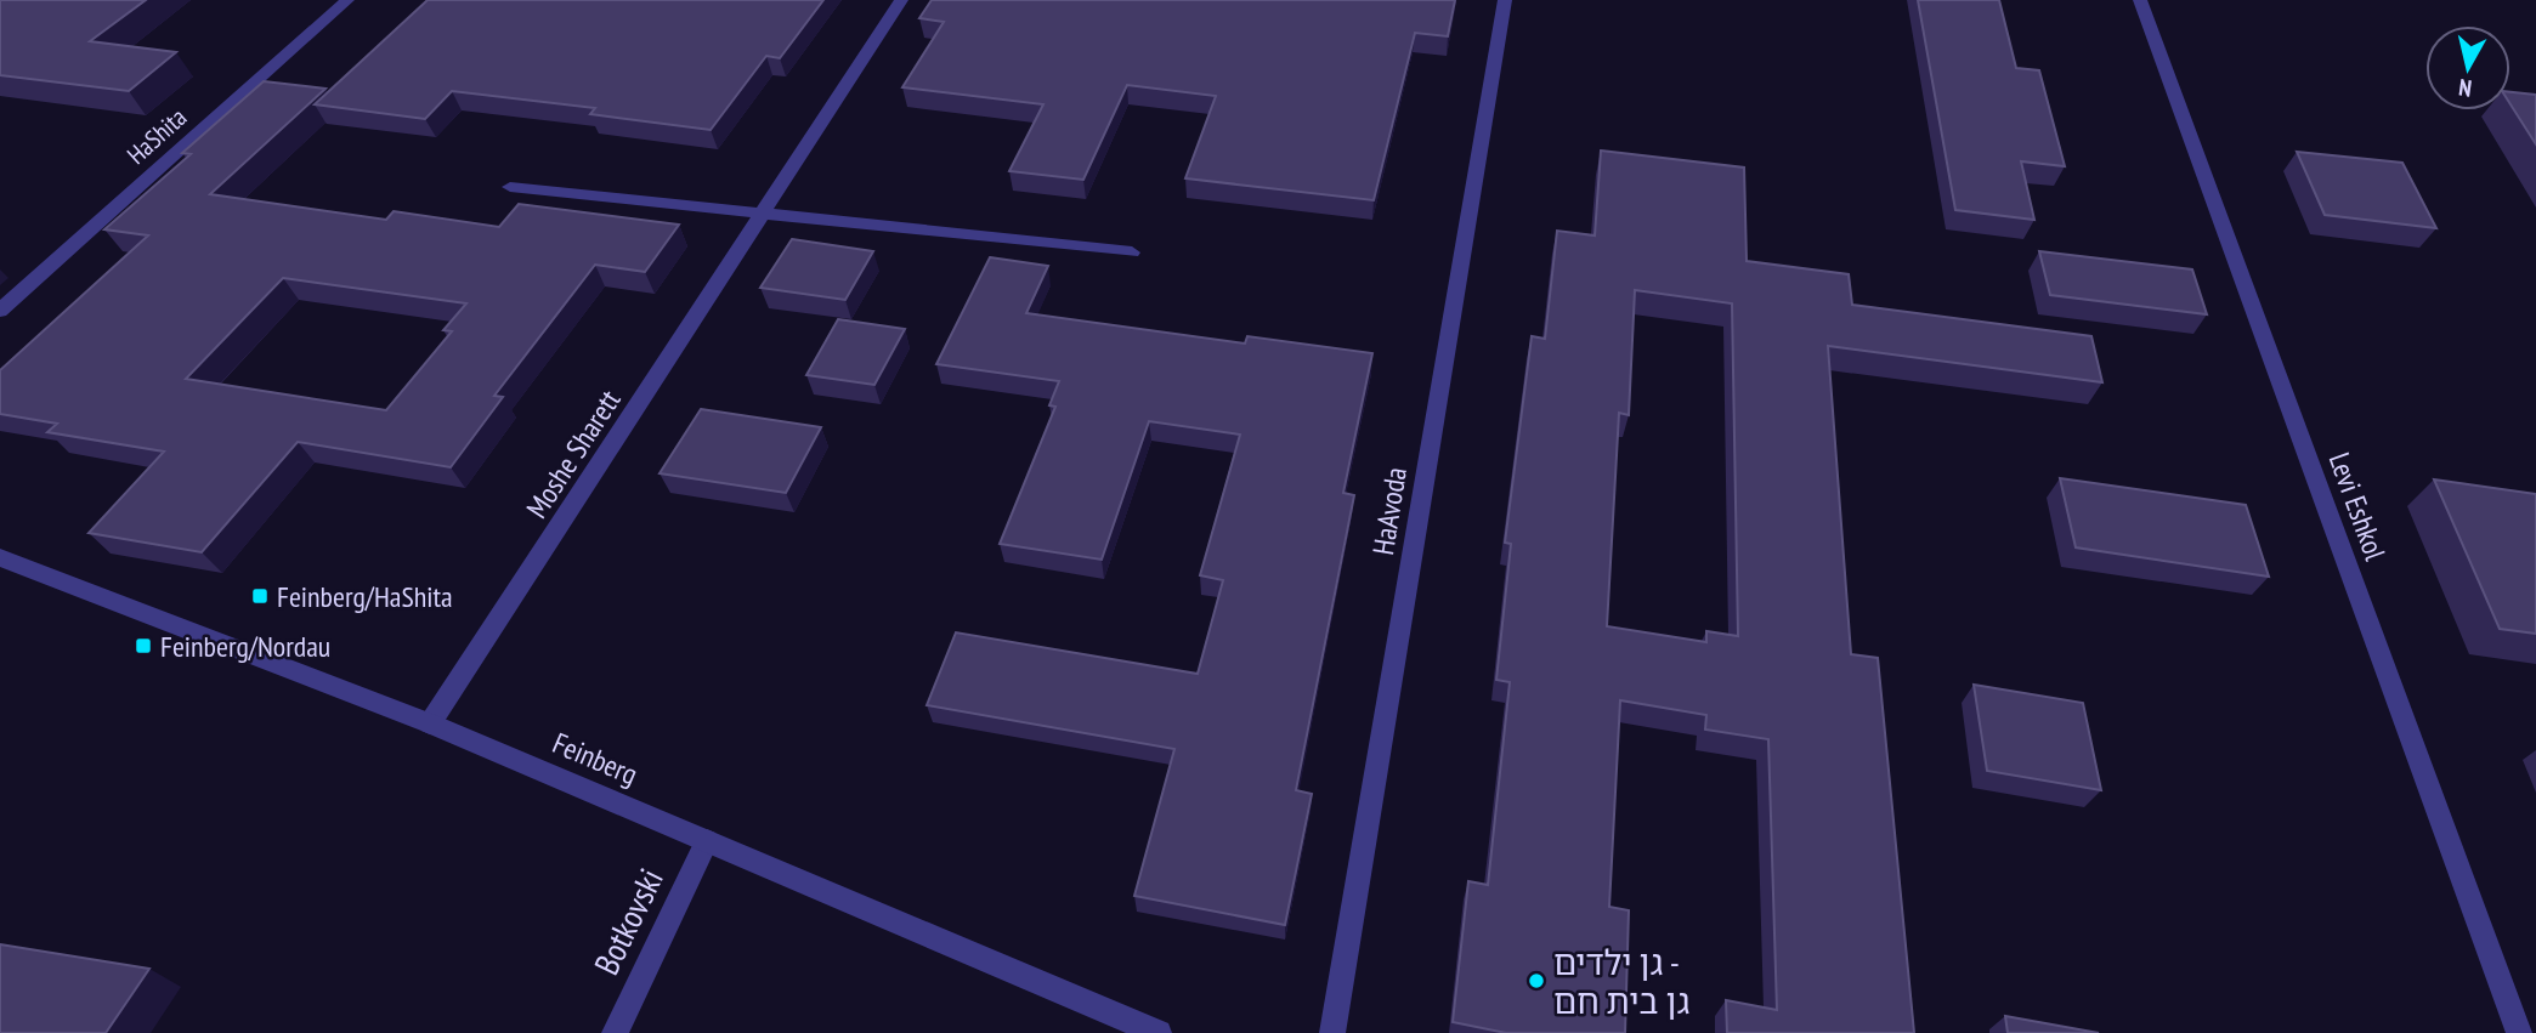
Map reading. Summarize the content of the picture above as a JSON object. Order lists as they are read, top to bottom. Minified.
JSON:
{"streets":{"street":["HaShita","Moshe Sharett","Levi Eshkol","HaAvoda","Feinberg","Botkovski"]},"crossings":[["Moshe Sharett","Feinberg"],["Feinberg","Botkovski"]],"places":{"transit":["Feinberg/HaShita","Feinberg/Nordau"],"other":["גן ילדים - גן בית חם"]},"north":"bottom"}
